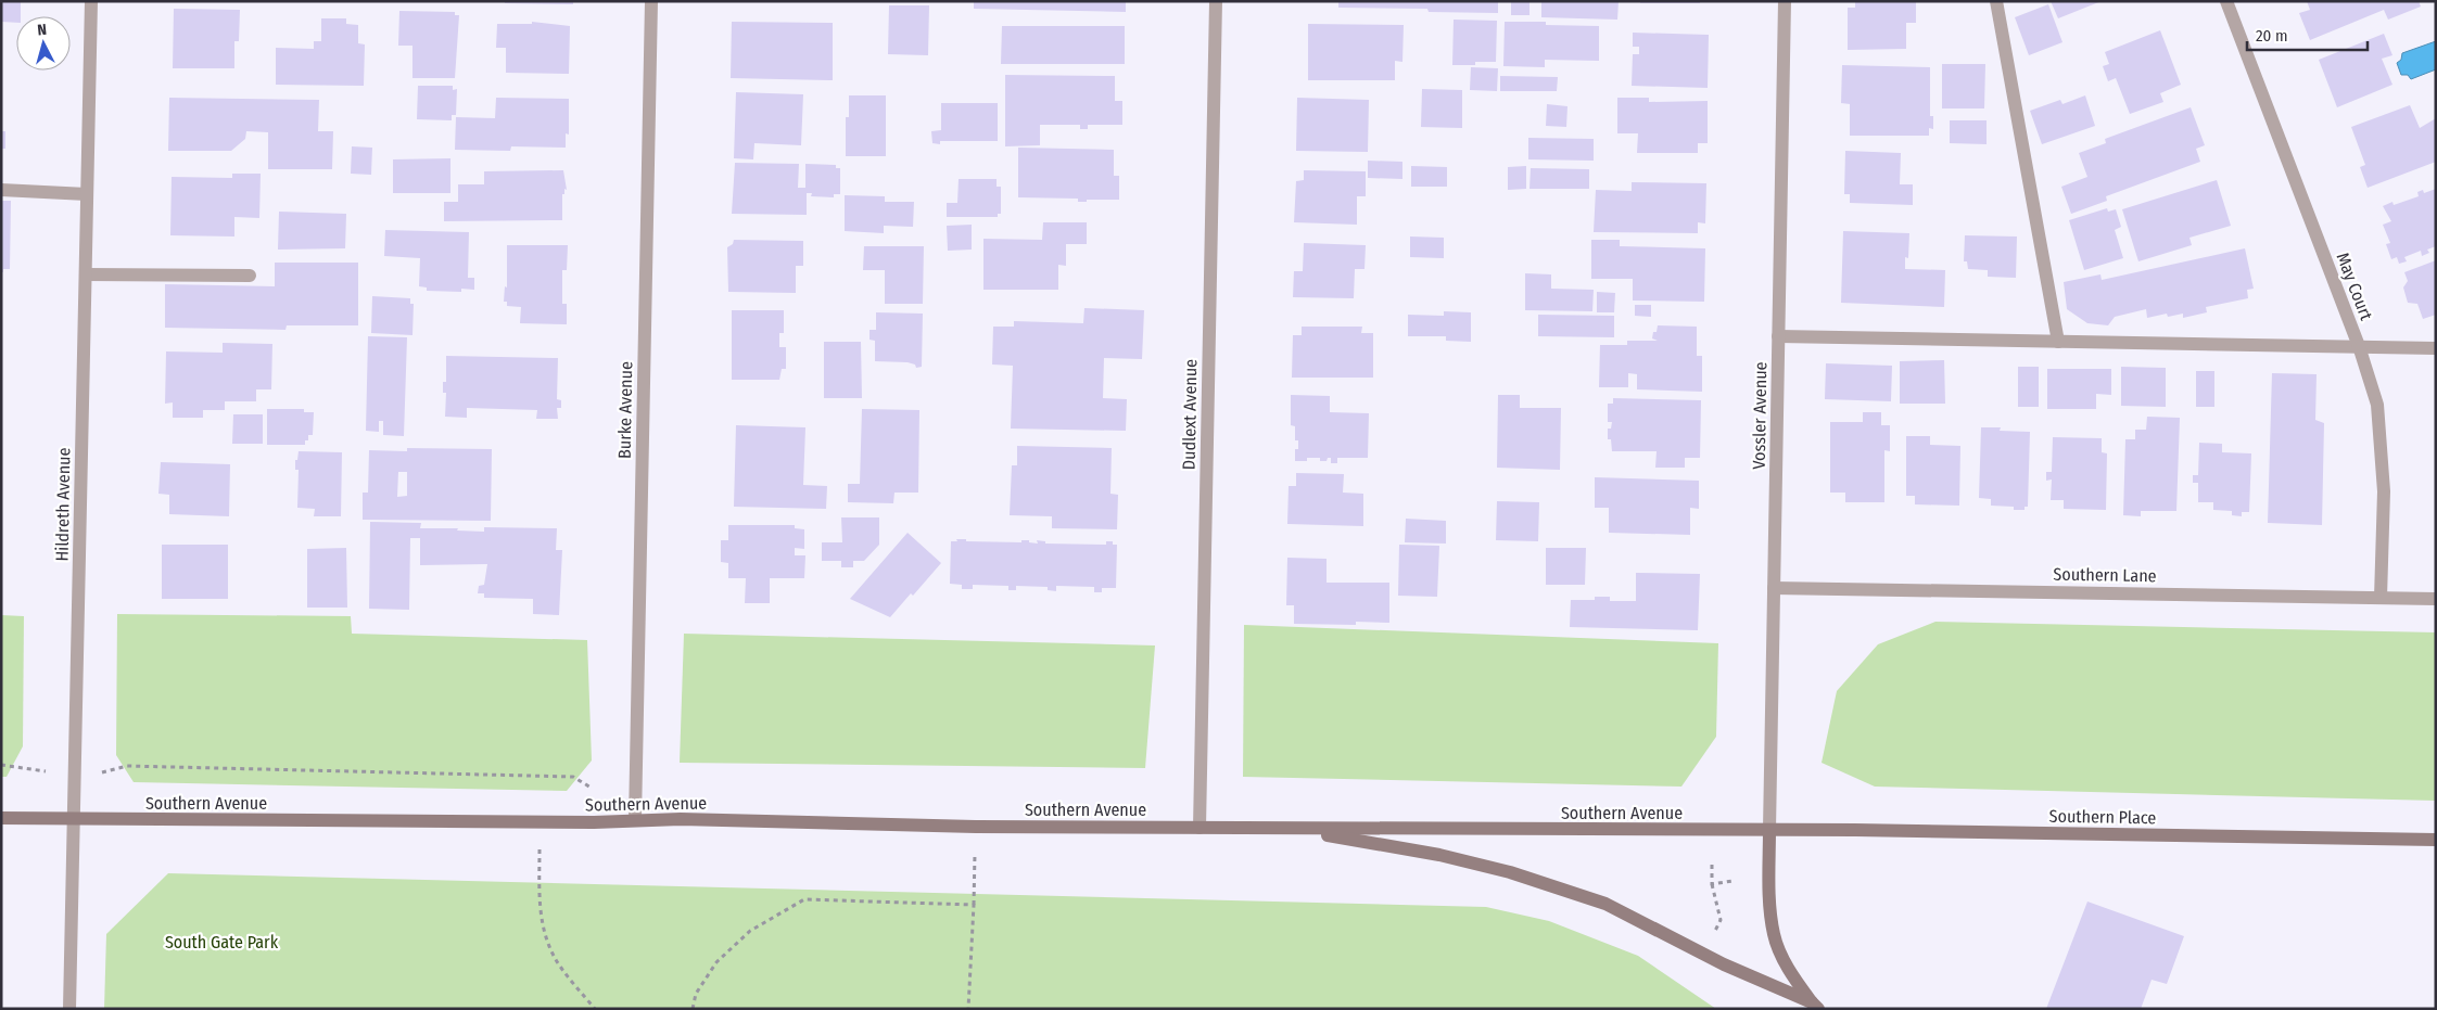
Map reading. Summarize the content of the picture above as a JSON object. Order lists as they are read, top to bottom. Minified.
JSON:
{"streets":{"street":["May Court","Burke Avenue","Dudlext Avenue","Vossler Avenue","Hildreth Avenue","Southern Lane","Southern Avenue","Southern Place"]},"crossings":[["May Court","Southern Lane"],["Burke Avenue","Southern Avenue"],["Dudlext Avenue","Southern Avenue"],["Vossler Avenue","Southern Lane"],["Vossler Avenue","Southern Avenue"],["Vossler Avenue","Southern Place"],["Hildreth Avenue","Southern Avenue"],["Southern Avenue","Southern Place"]],"parks":["South Gate Park"],"scale_bar":"20 m","north":"top"}
